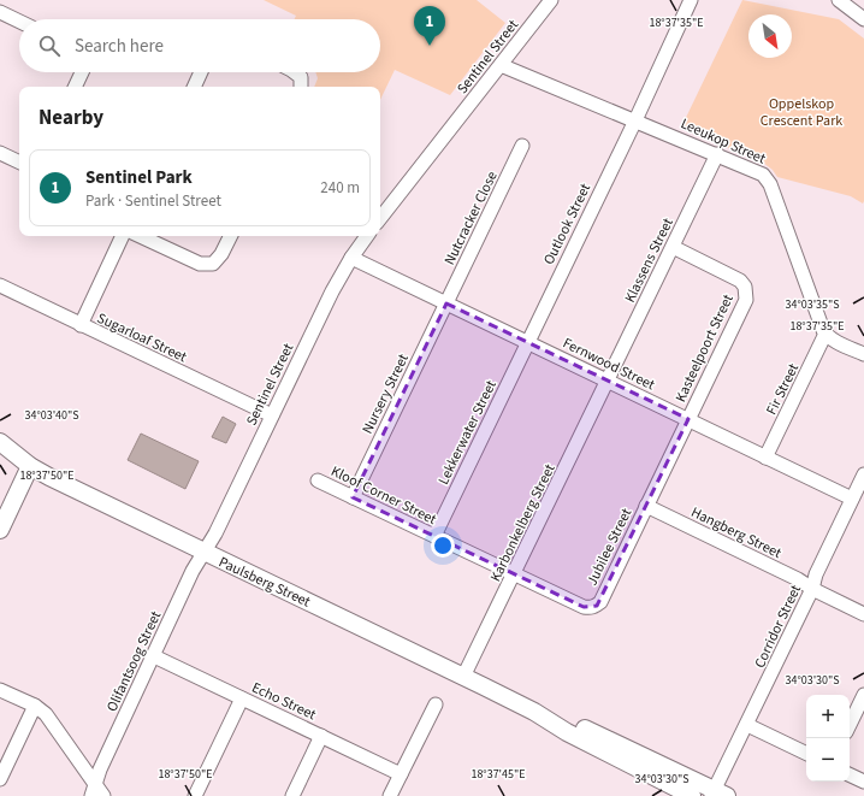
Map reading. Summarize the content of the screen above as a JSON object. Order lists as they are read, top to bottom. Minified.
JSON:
{"streets":{"street":["Sentinel Street","Leeukop Street","Nutcracker Close","Outlook Street","Klassens Street","Sugarloaf Street","Kasteelpoort Street","Fernwood Street","Fir Street","Nursery Street","Lekkerwater Street","Kloof Corner Street","Karbonkelberg Street","Hangberg Street","Jubilee Street","Paulsberg Street","Corridor Street","Olifantsoog Street","Echo Street"]},"crossings":[["Sentinel Street","Leeukop Street"],["Sentinel Street","Sugarloaf Street"],["Sentinel Street","Fernwood Street"],["Sentinel Street","Paulsberg Street"],["Sentinel Street","Olifantsoog Street"],["Leeukop Street","Outlook Street"],["Leeukop Street","Klassens Street"],["Leeukop Street","Fir Street"],["Nutcracker Close","Fernwood Street"],["Nutcracker Close","Nursery Street"],["Outlook Street","Fernwood Street"],["Outlook Street","Lekkerwater Street"],["Klassens Street","Kasteelpoort Street"],["Klassens Street","Fernwood Street"],["Klassens Street","Karbonkelberg Street"],["Kasteelpoort Street","Fernwood Street"],["Kasteelpoort Street","Jubilee Street"],["Fernwood Street","Fir Street"],["Fernwood Street","Nursery Street"],["Fernwood Street","Lekkerwater Street"],["Fernwood Street","Karbonkelberg Street"],["Fernwood Street","Jubilee Street"],["Fernwood Street","Corridor Street"],["Nursery Street","Kloof Corner Street"],["Lekkerwater Street","Kloof Corner Street"],["Kloof Corner Street","Karbonkelberg Street"],["Kloof Corner Street","Jubilee Street"],["Karbonkelberg Street","Jubilee Street"],["Karbonkelberg Street","Paulsberg Street"],["Hangberg Street","Jubilee Street"],["Hangberg Street","Corridor Street"],["Paulsberg Street","Corridor Street"],["Paulsberg Street","Olifantsoog Street"],["Olifantsoog Street","Echo Street"]],"parks":["Oppelskop Crescent Park"],"north":"bottom right","page":{"pins":"1","search":"Search here","heading":"Nearby","list":[{"mark":"1","name":"Sentinel Park","note":"Park · Sentinel Street","value":"240 m"}],"map_buttons":["+","−"]},"coordinates":["18°37'35\"E","34°03'35\"S","34°03'40\"S","18°37'50\"E","34°03'30\"S","18°37'45\"E"]}
